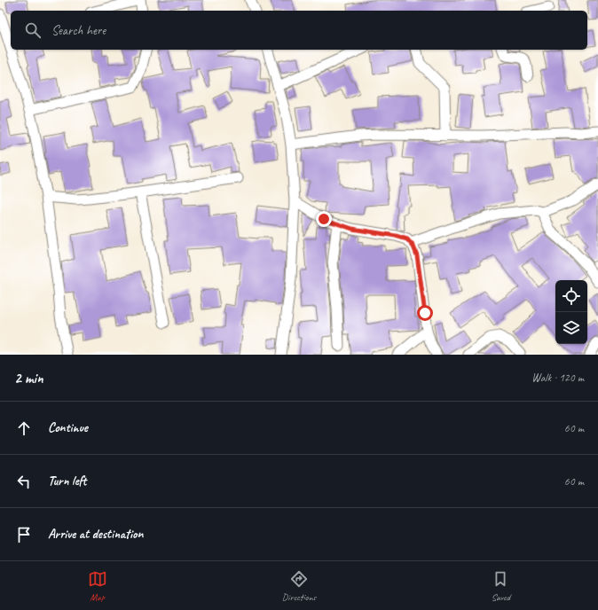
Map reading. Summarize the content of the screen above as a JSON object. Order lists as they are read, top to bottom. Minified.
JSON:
{"page":{"search":"Search here","heading":["2 min","Walk · 120 m"],"list":[["Continue","60 m"],["Turn left","60 m"],"Arrive at destination"],"nav":["Map","Directions","Saved"]}}
